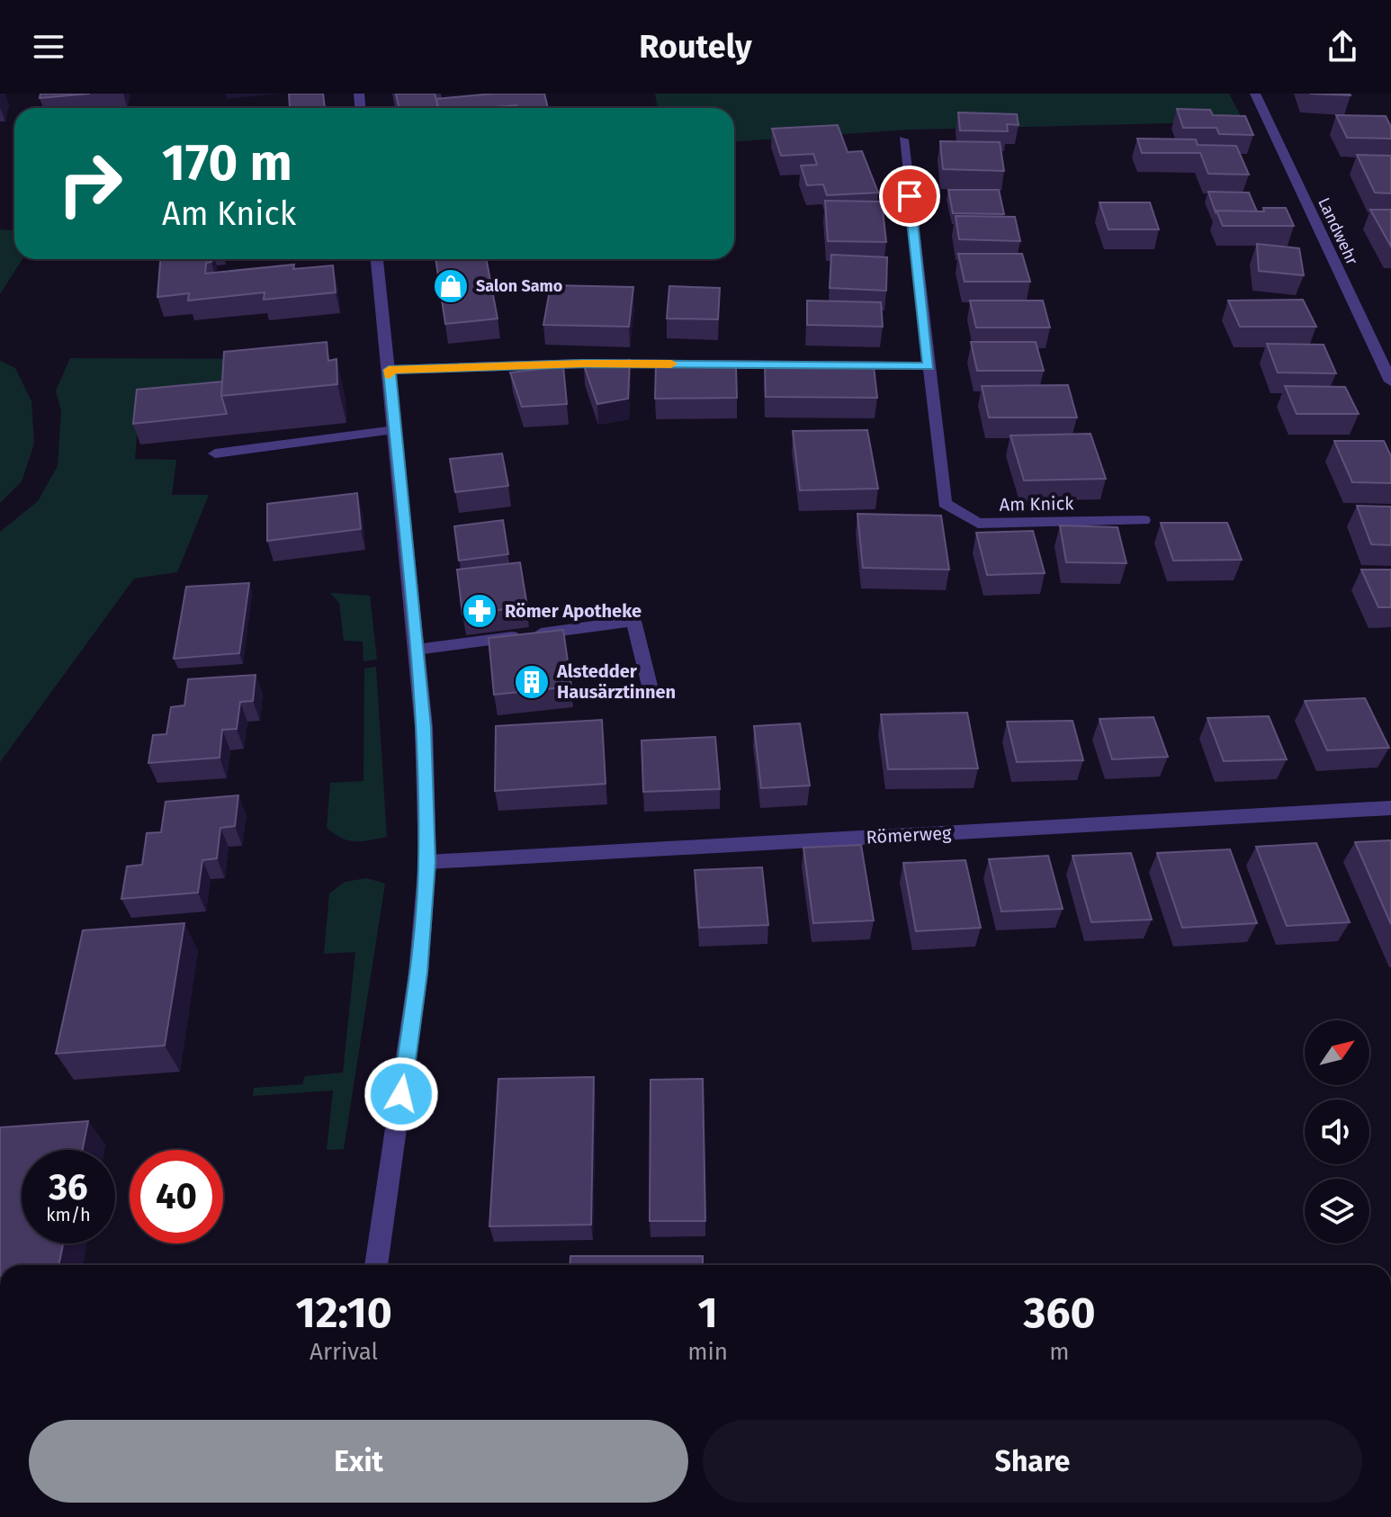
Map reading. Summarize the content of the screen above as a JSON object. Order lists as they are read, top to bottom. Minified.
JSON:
{"streets":{"street":["Landwehr","Am Knick","Römerweg"]},"places":{"shop":["Salon Samo"],"pharmacy":["Römer Apotheke"],"building":["Alstedder Hausärztinnen"]},"north":"top right","page":{"header":"Routely","turn":["170 m","Am Knick"],"speed":"36 km/h","limit":"40","eta":["12:10","Arrival","1","min","360","m"],"buttons":["Exit","Share"]}}
